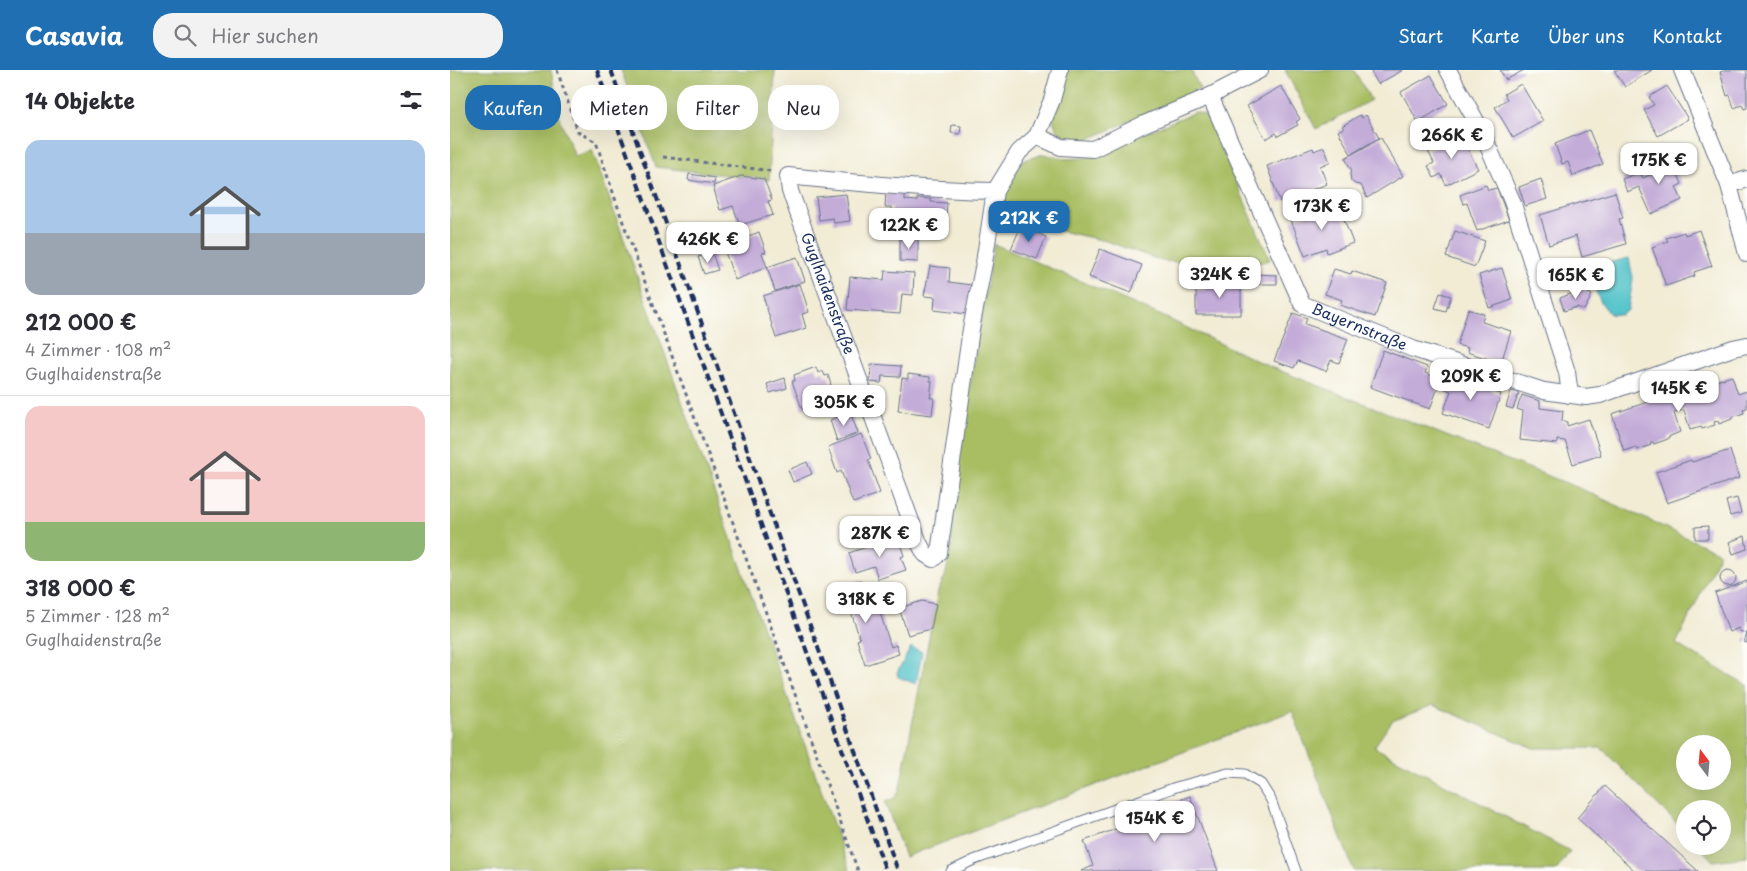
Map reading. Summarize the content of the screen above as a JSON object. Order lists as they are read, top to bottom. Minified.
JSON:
{"streets":{"street":["Guglhaidenstraße","Bayernstraße"]},"north":"top","page":{"header":"Casavia","search":"Hier suchen","nav":["Start","Karte","Über uns","Kontakt"],"heading":"14 Objekte","chip":["Kaufen","Mieten","Filter","Neu"],"price":["266K €","175K €","173K €","212K €","122K €","426K €","324K €","165K €","209K €","145K €","305K €","287K €","318K €","154K €"],"list":[{"name":"212 000 €","note":"4 Zimmer · 108 m² · Guglhaidenstraße"},{"name":"318 000 €","note":"5 Zimmer · 128 m² · Guglhaidenstraße"}]}}
